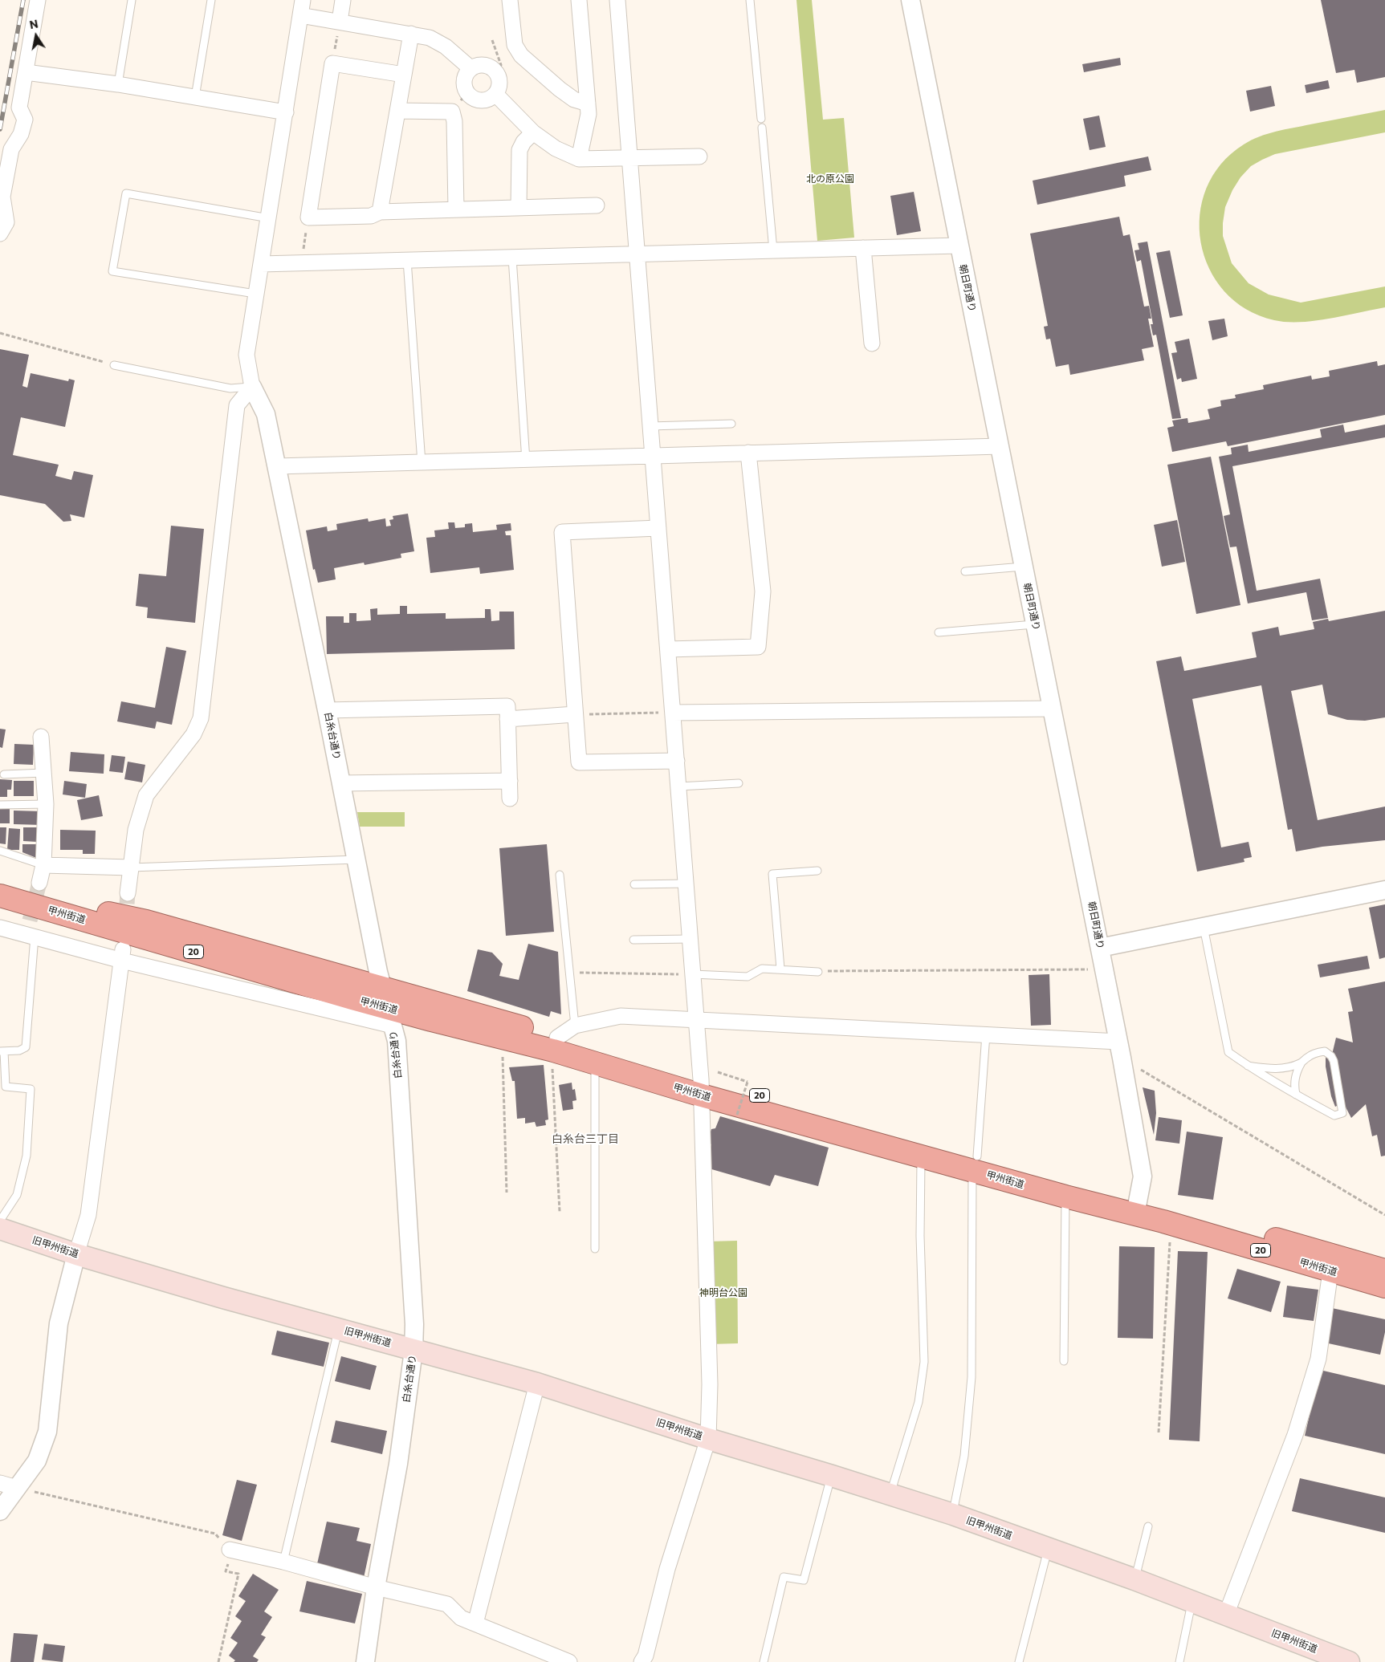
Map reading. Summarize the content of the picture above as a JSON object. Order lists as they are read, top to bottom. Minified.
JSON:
{"streets":{"highway":["甲州街道","20"],"main road":["旧甲州街道"],"street":["朝日町通り","白糸台通り"]},"crossings":[["朝日町通り","甲州街道"],["白糸台通り","甲州街道"],["白糸台通り","旧甲州街道"]],"districts":["白糸台三丁目"],"parks":["北の原公園","神明台公園"],"north":"top"}
